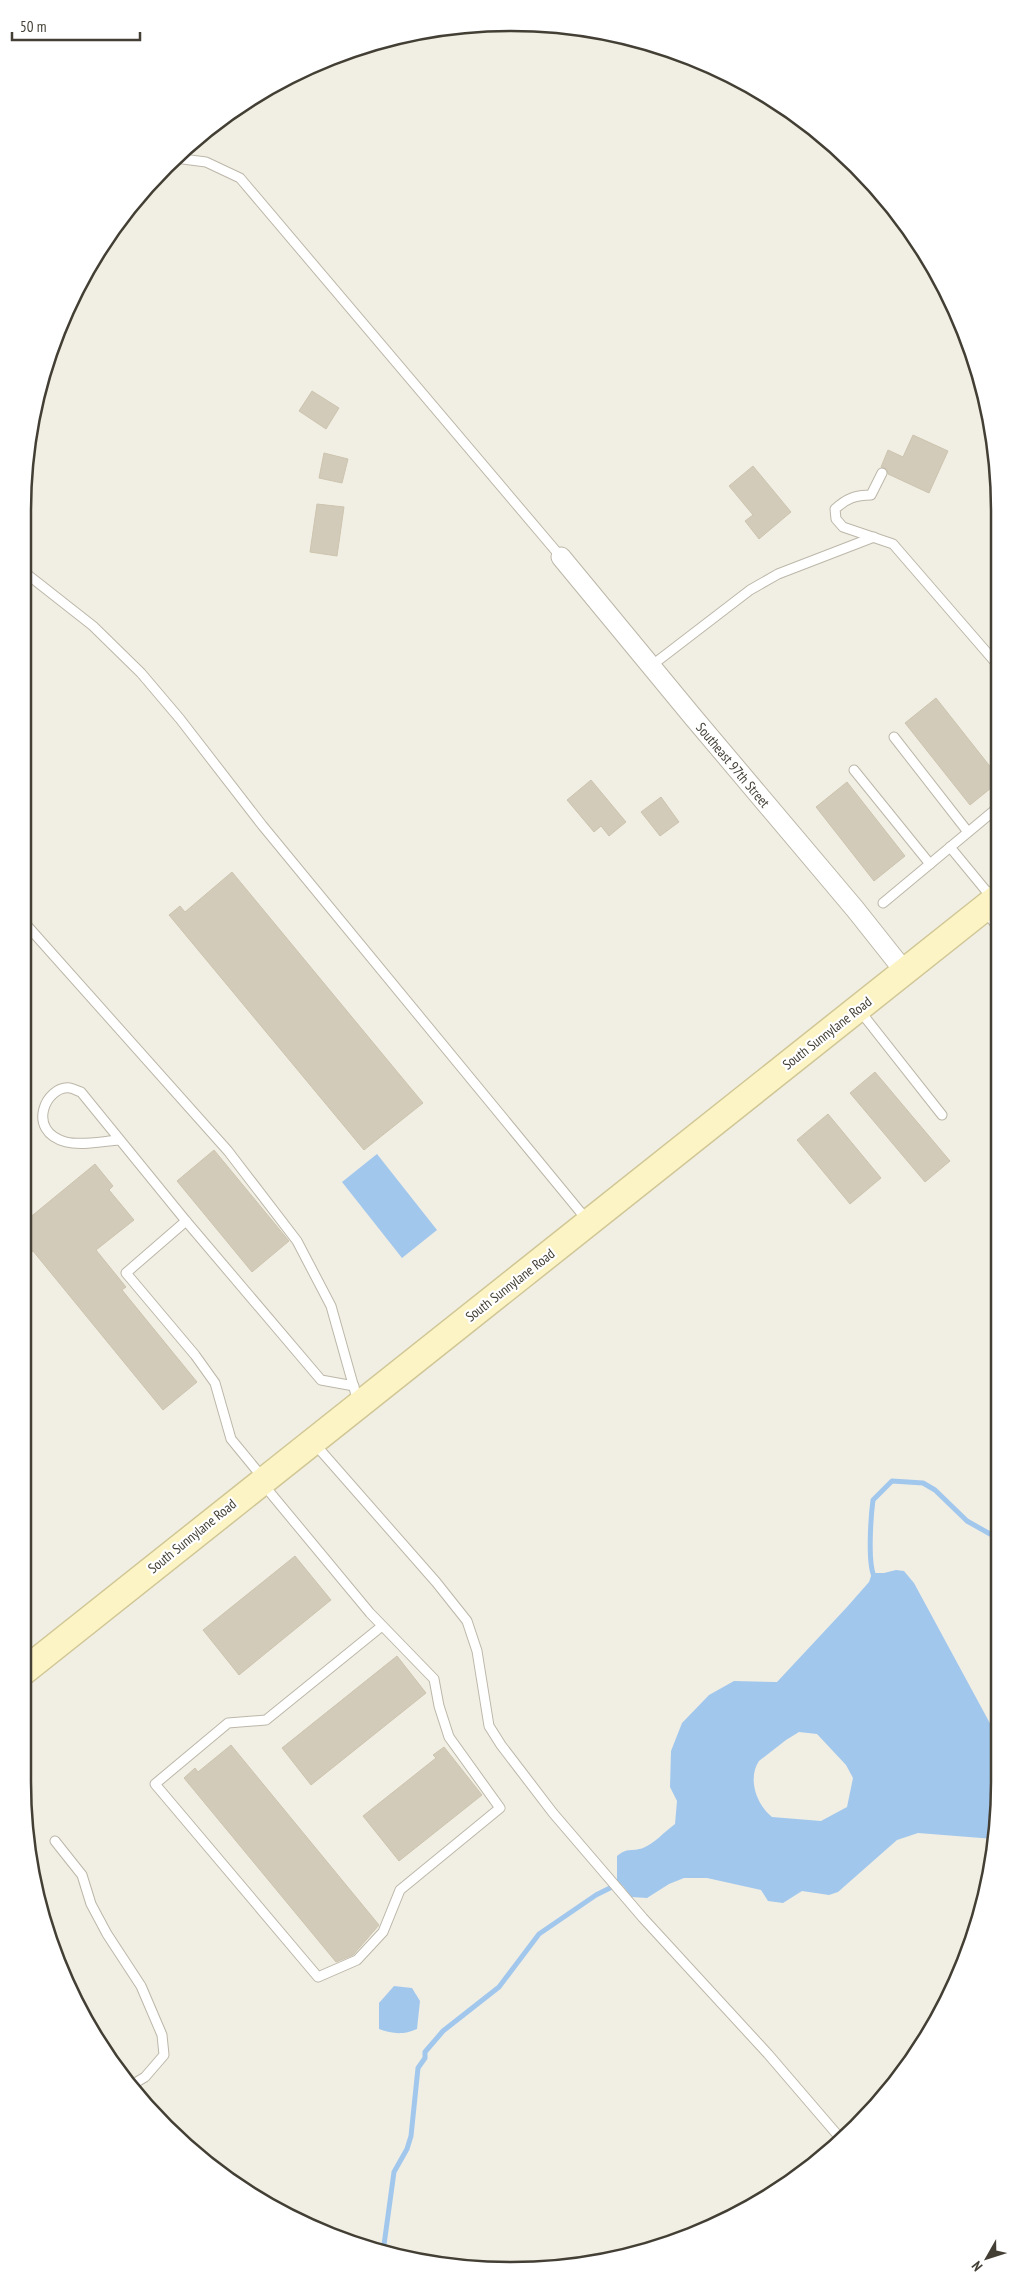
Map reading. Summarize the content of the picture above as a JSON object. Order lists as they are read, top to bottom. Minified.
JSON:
{"streets":{"street":["Southeast 97th Street","South Sunnylane Road"]},"crossings":[["Southeast 97th Street","South Sunnylane Road"]],"scale_bar":"50 m","north":"bottom left"}
